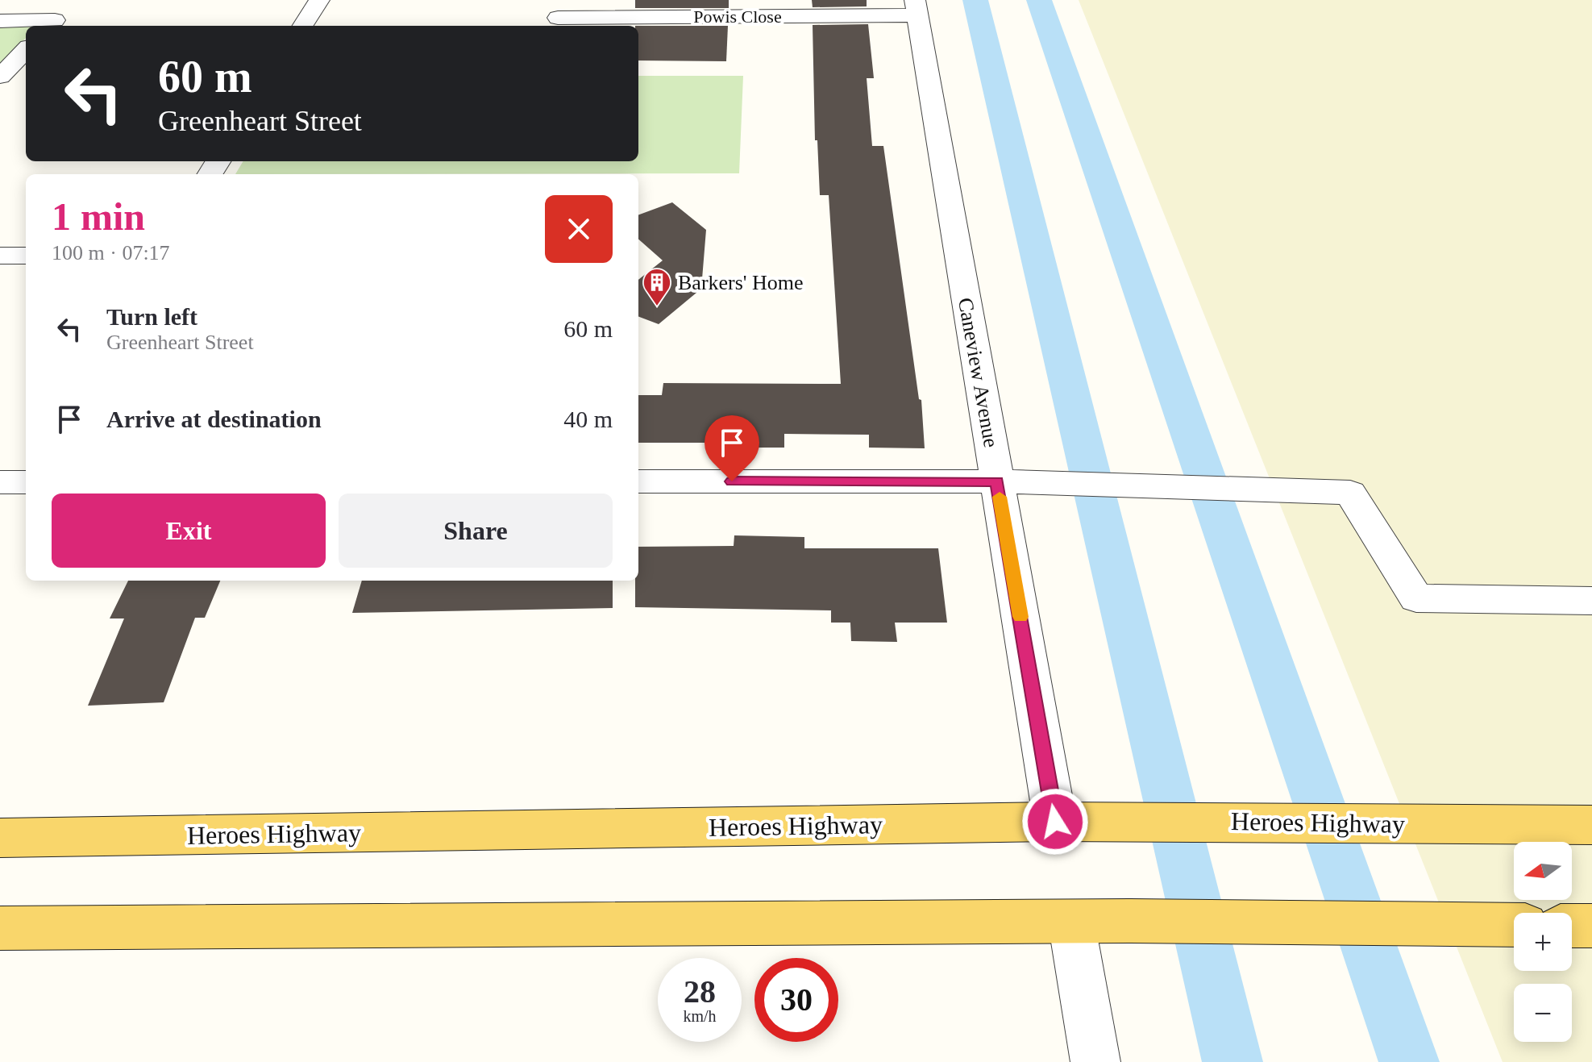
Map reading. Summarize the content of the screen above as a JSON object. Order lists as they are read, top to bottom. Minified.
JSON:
{"streets":{"main road":["Heroes Highway"],"street":["Powis Close","Caneview Avenue"]},"crossings":[["Powis Close","Caneview Avenue"],["Caneview Avenue","Heroes Highway"]],"places":{"building":["Barkers' Home"]},"north":"left","page":{"turn":["60 m","Greenheart Street"],"heading":["1 min","100 m · 07:17"],"list":[{"name":"Turn left","note":"Greenheart Street","value":"60 m"},{"name":"Arrive at destination","value":"40 m"}],"buttons":["Exit","Share"],"map_buttons":["+","−"],"speed":"28 km/h","limit":"30"}}
